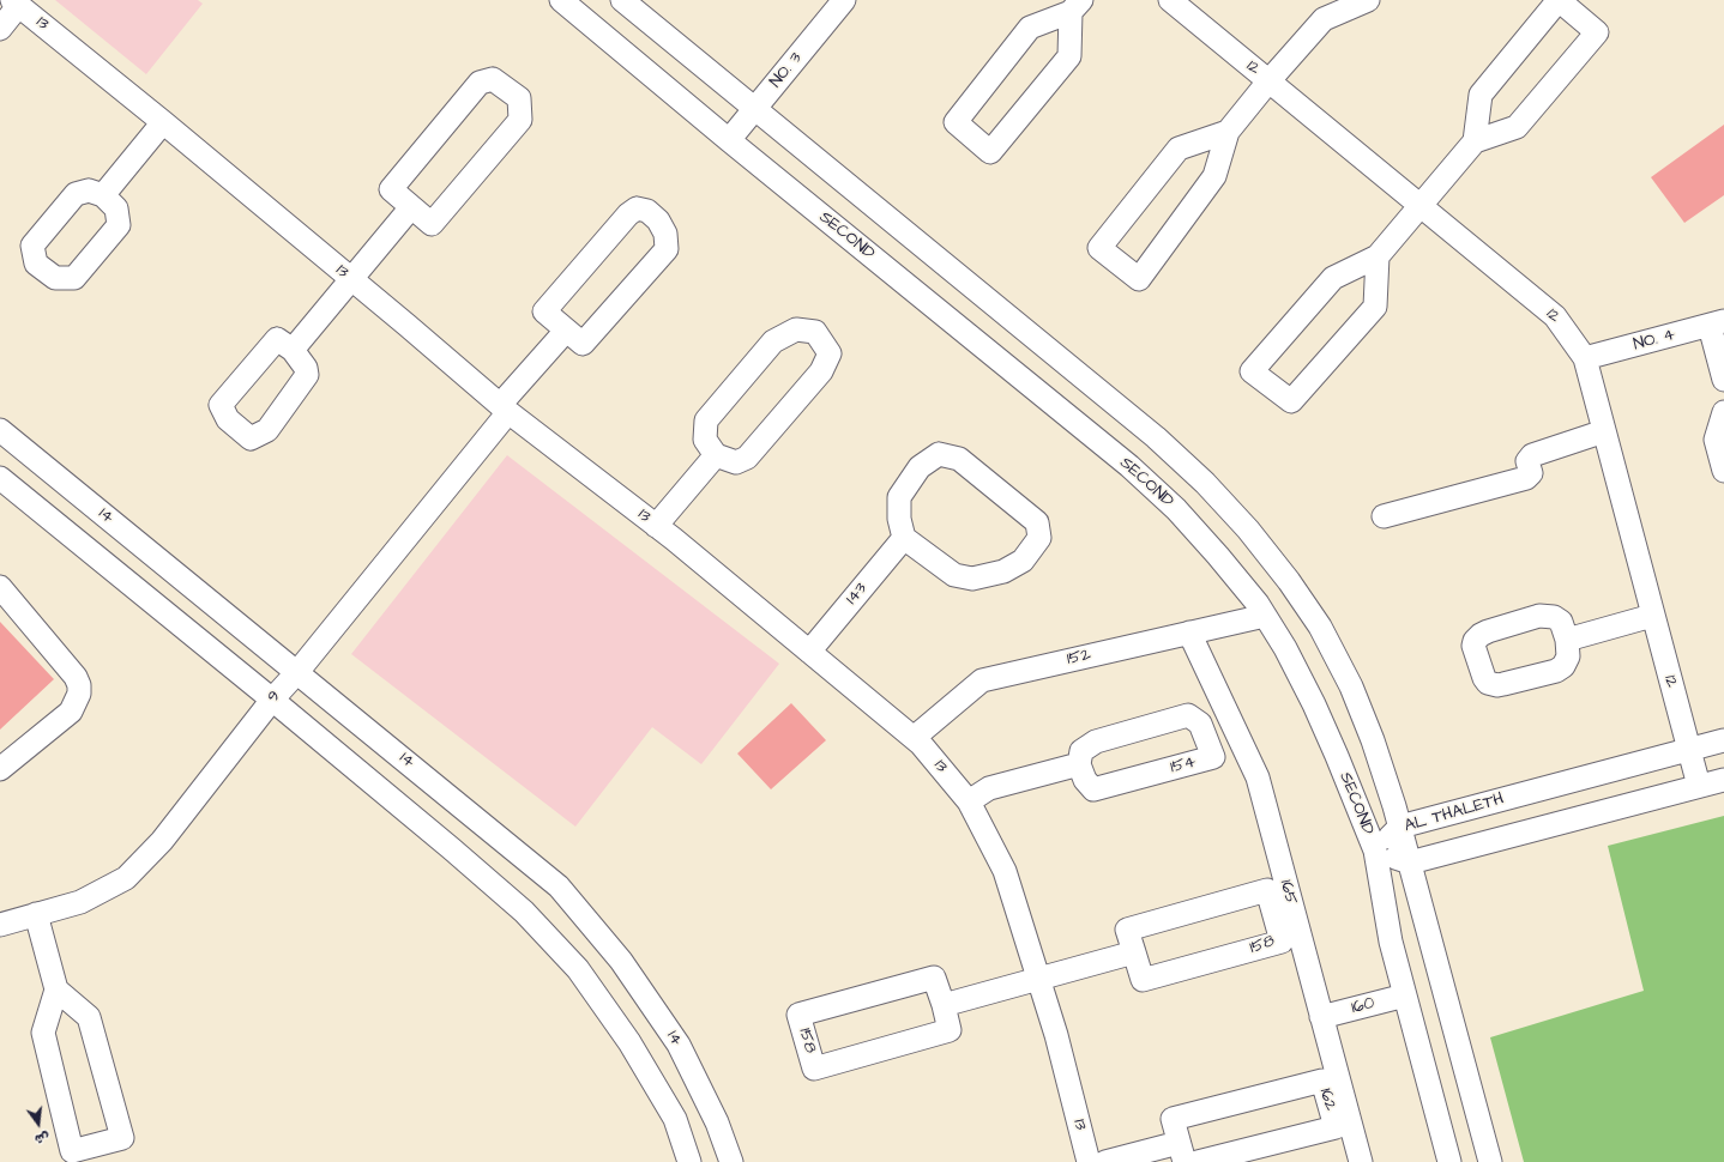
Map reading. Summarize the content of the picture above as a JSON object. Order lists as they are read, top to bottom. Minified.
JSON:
{"streets":{"street":["13","12","NO. 3","SECOND","NO. 4","14","143","152","9","154","AL THALETH","165","158","160","162"]},"crossings":[["13","143"],["13","152"],["13","9"],["12","NO. 4"],["12","AL THALETH"],["NO. 3","SECOND"],["SECOND","152"],["SECOND","AL THALETH"],["SECOND","160"],["14","9"],["152","165"],["165","160"]],"north":"bottom"}
